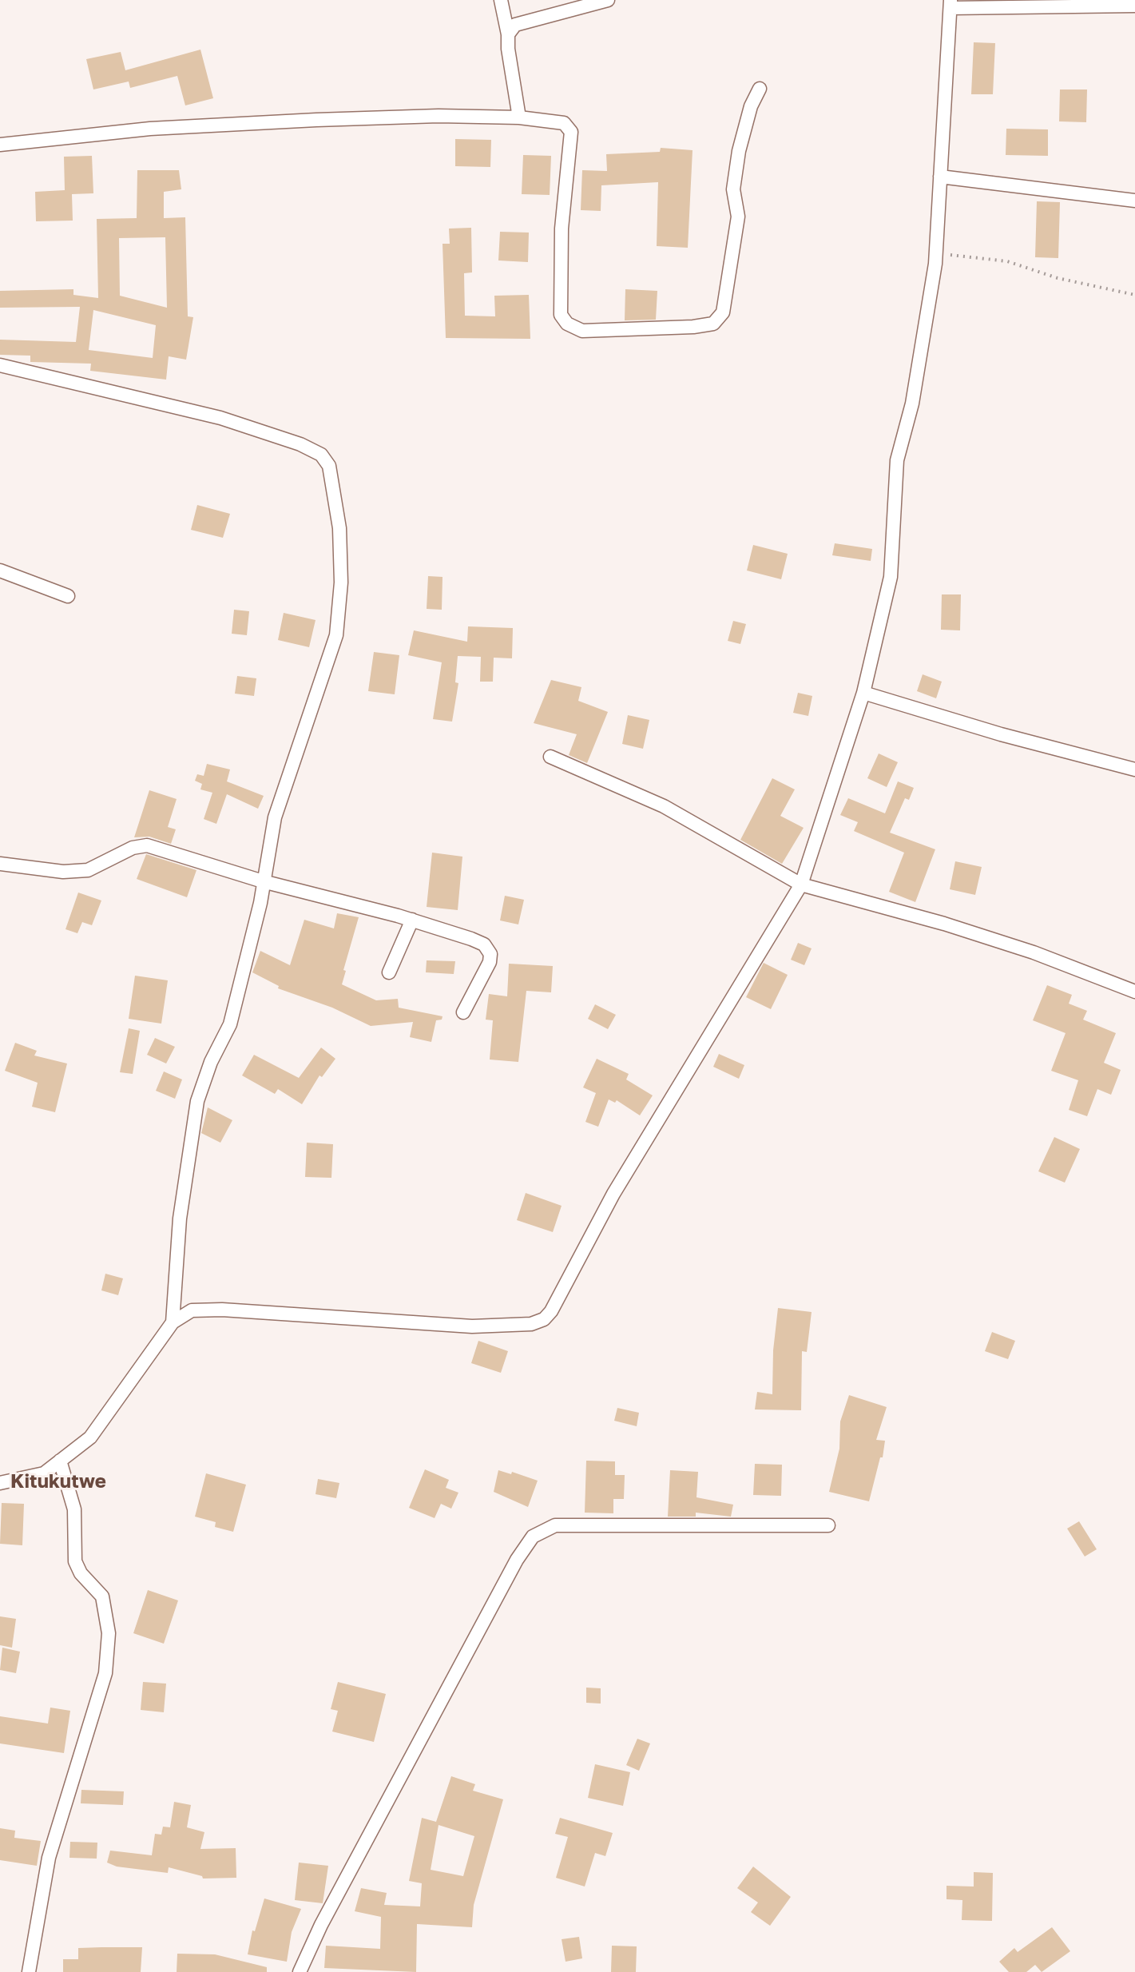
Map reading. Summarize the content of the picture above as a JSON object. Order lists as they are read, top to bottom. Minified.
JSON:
{"districts":["Kitukutwe"]}
